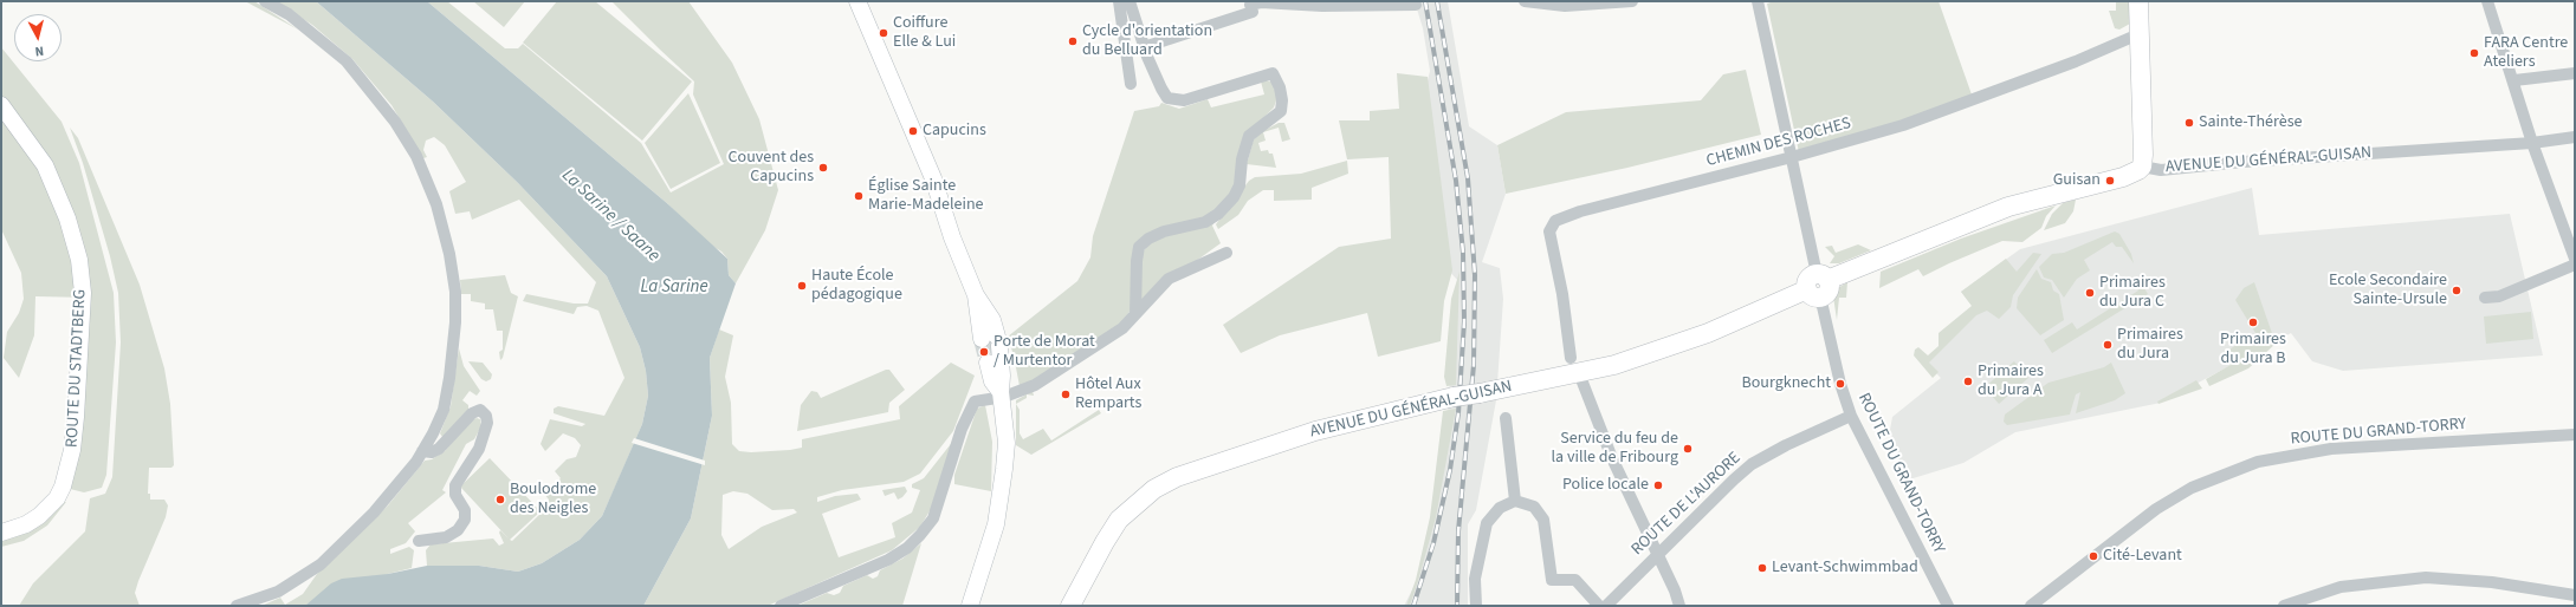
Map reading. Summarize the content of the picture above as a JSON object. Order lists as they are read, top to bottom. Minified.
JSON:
{"streets":{"main road":["AVENUE DU GÉNÉRAL-GUISAN","ROUTE DU STADTBERG"],"street":["CHEMIN DES ROCHES","ROUTE DU GRAND-TORRY","ROUTE DE L'AURORE"]},"crossings":[["CHEMIN DES ROCHES","AVENUE DU GÉNÉRAL-GUISAN"],["CHEMIN DES ROCHES","ROUTE DU GRAND-TORRY"],["CHEMIN DES ROCHES","ROUTE DE L'AURORE"],["AVENUE DU GÉNÉRAL-GUISAN","ROUTE DU GRAND-TORRY"],["ROUTE DU GRAND-TORRY","ROUTE DE L'AURORE"]],"water":["La Sarine / Saane","La Sarine"],"places":["Coiffure Elle & Lui","Cycle d'orientation du Belluard","FARA Centre Ateliers","Sainte-Thérèse","Capucins","Couvent des Capucins","Guisan","Église Sainte Marie-Madeleine","Haute École pédagogique","Ecole Secondaire Sainte-Ursule","Primaires du Jura C","Primaires du Jura B","Primaires du Jura","Porte de Morat / Murtentor","Primaires du Jura A","Bourgknecht","Hôtel Aux Remparts","Service du feu de la ville de Fribourg","Police locale","Boulodrome des Neigles","Cité-Levant","Levant-Schwimmbad"],"north":"bottom"}
